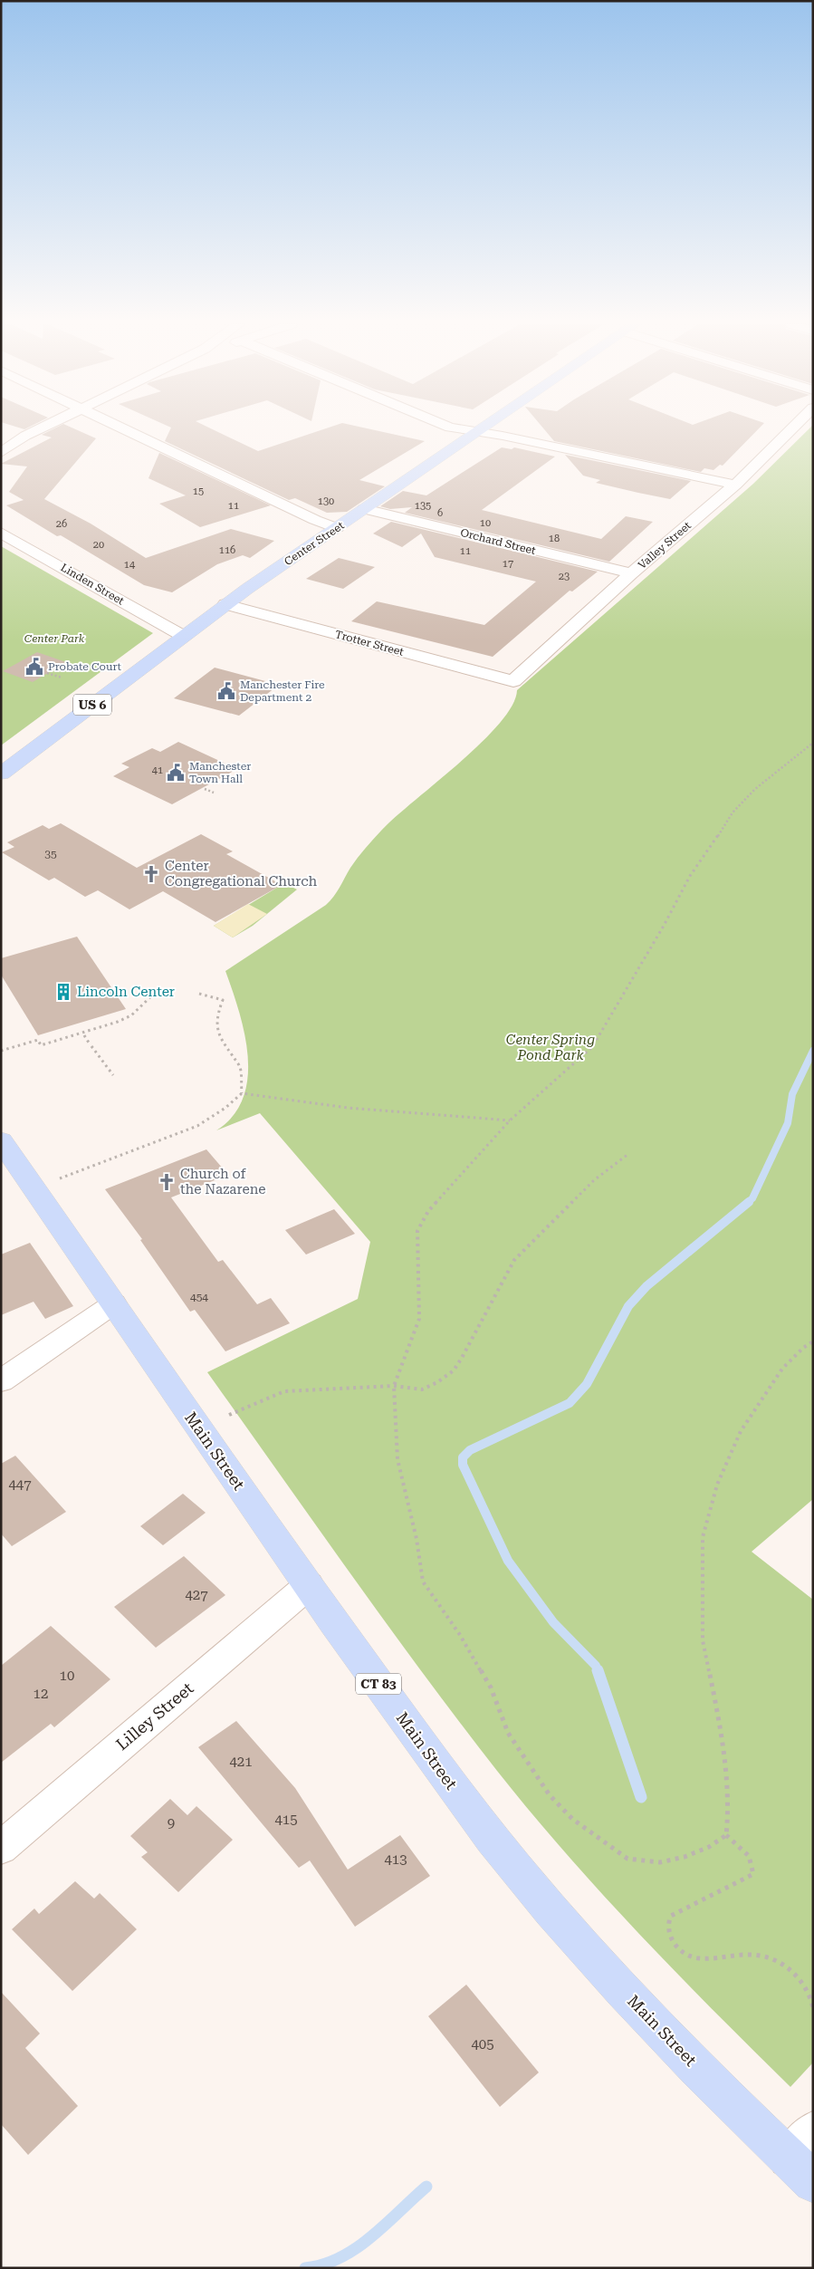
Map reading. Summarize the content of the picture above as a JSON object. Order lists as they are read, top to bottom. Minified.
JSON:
{"streets":{"main road":["Center Street","US 6","Main Street","CT 83"],"street":["Orchard Street","Valley Street","Linden Street","Trotter Street","Lilley Street"]},"crossings":[["Orchard Street","Center Street"],["Orchard Street","Valley Street"],["Center Street","Linden Street"],["Center Street","Trotter Street"],["Valley Street","Trotter Street"],["Main Street","Lilley Street"]],"parks":["Center Park","Center Spring Pond Park"],"places":{"public building":["Probate Court","Manchester Fire Department 2","Manchester Town Hall"],"church":["Center Congregational Church","Church of the Nazarene"],"building":["Lincoln Center"]},"house_numbers":["15","130","11","135","6","10","26","18","20","116","11","17","14","23","41","35","454","447","427","10","12","421","415","9","413","405"]}
